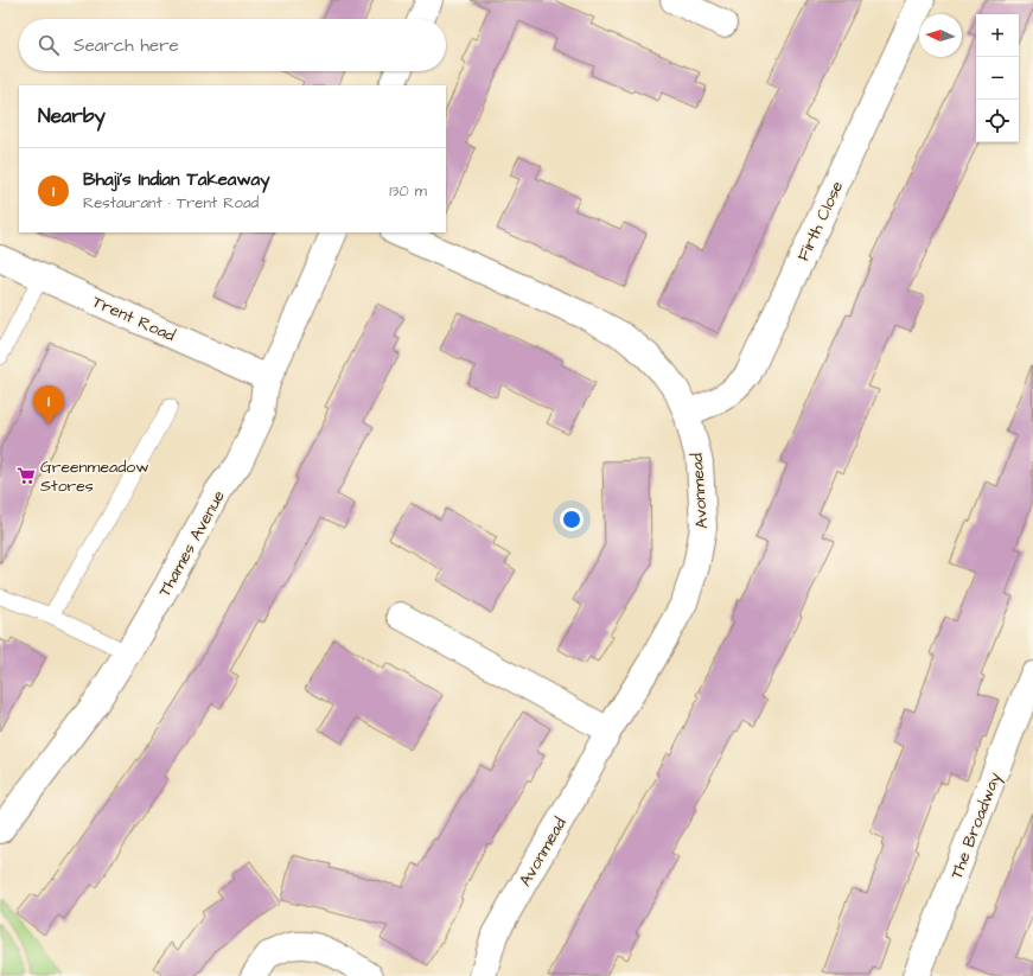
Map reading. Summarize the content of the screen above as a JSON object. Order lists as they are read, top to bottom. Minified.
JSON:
{"streets":{"street":["Firth Close","Trent Road","Avonmead","Thames Avenue","The Broadway"]},"crossings":[["Firth Close","Avonmead"],["Trent Road","Thames Avenue"]],"places":{"supermarket":["Greenmeadow Stores"]},"north":"left","page":{"map_buttons":["+","−"],"search":"Search here","heading":"Nearby","list":[{"mark":"1","name":"Bhaji's Indian Takeaway","note":"Restaurant · Trent Road","value":"130 m"}],"pins":"1"}}
